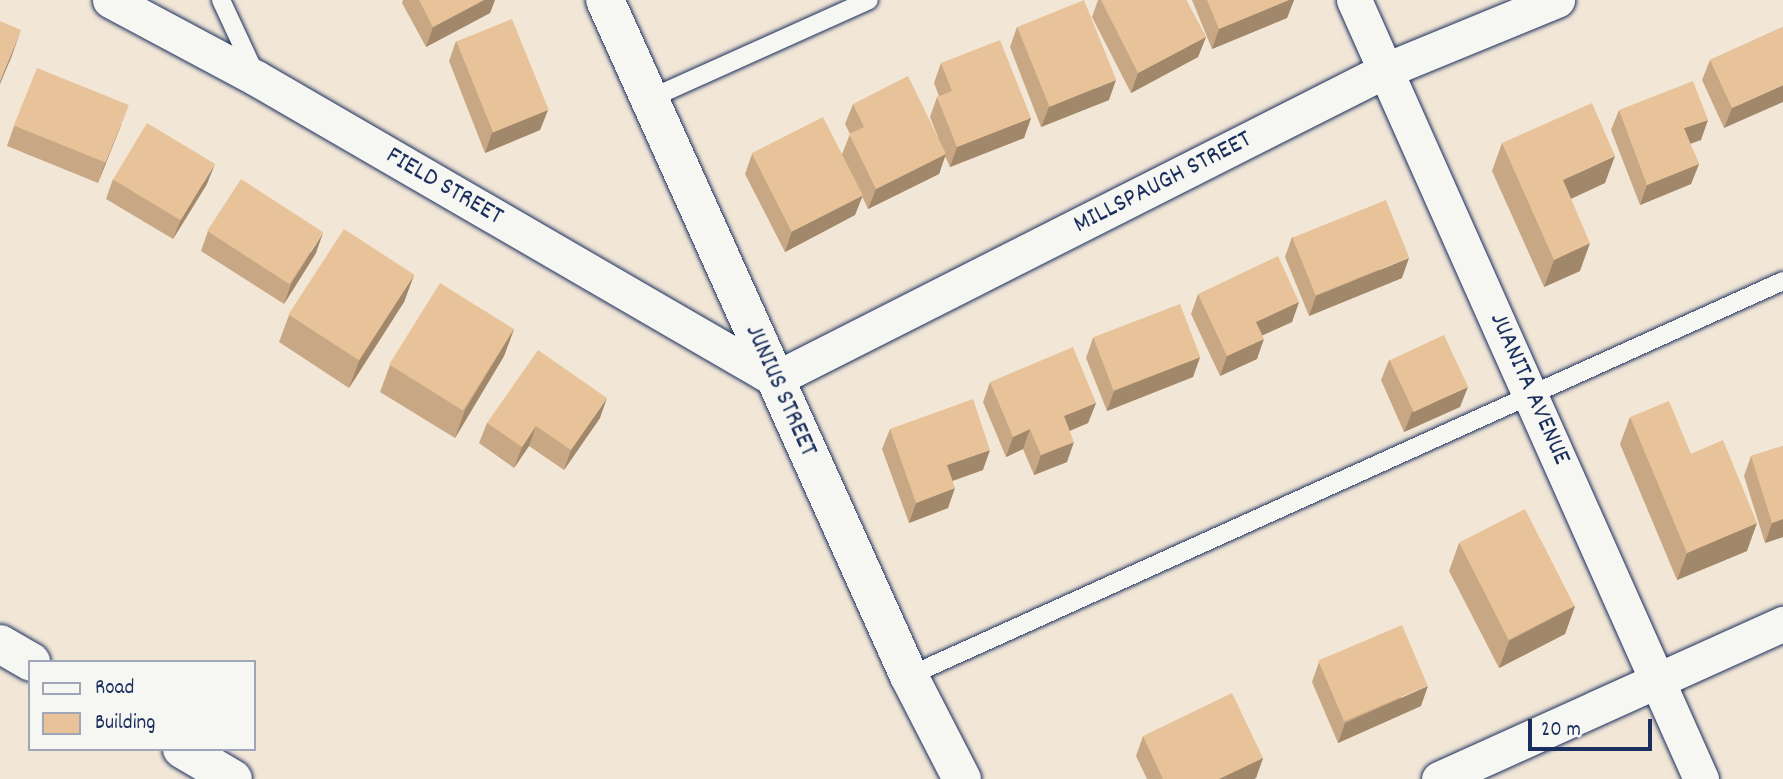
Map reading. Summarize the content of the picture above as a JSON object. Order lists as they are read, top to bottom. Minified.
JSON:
{"streets":{"street":["MILLSPAUGH STREET","FIELD STREET","JUANITA AVENUE","JUNIUS STREET"]},"crossings":[["MILLSPAUGH STREET","FIELD STREET"],["MILLSPAUGH STREET","JUANITA AVENUE"],["MILLSPAUGH STREET","JUNIUS STREET"],["FIELD STREET","JUNIUS STREET"]],"legend":["Road","Building"],"scale_bar":"20 m"}
